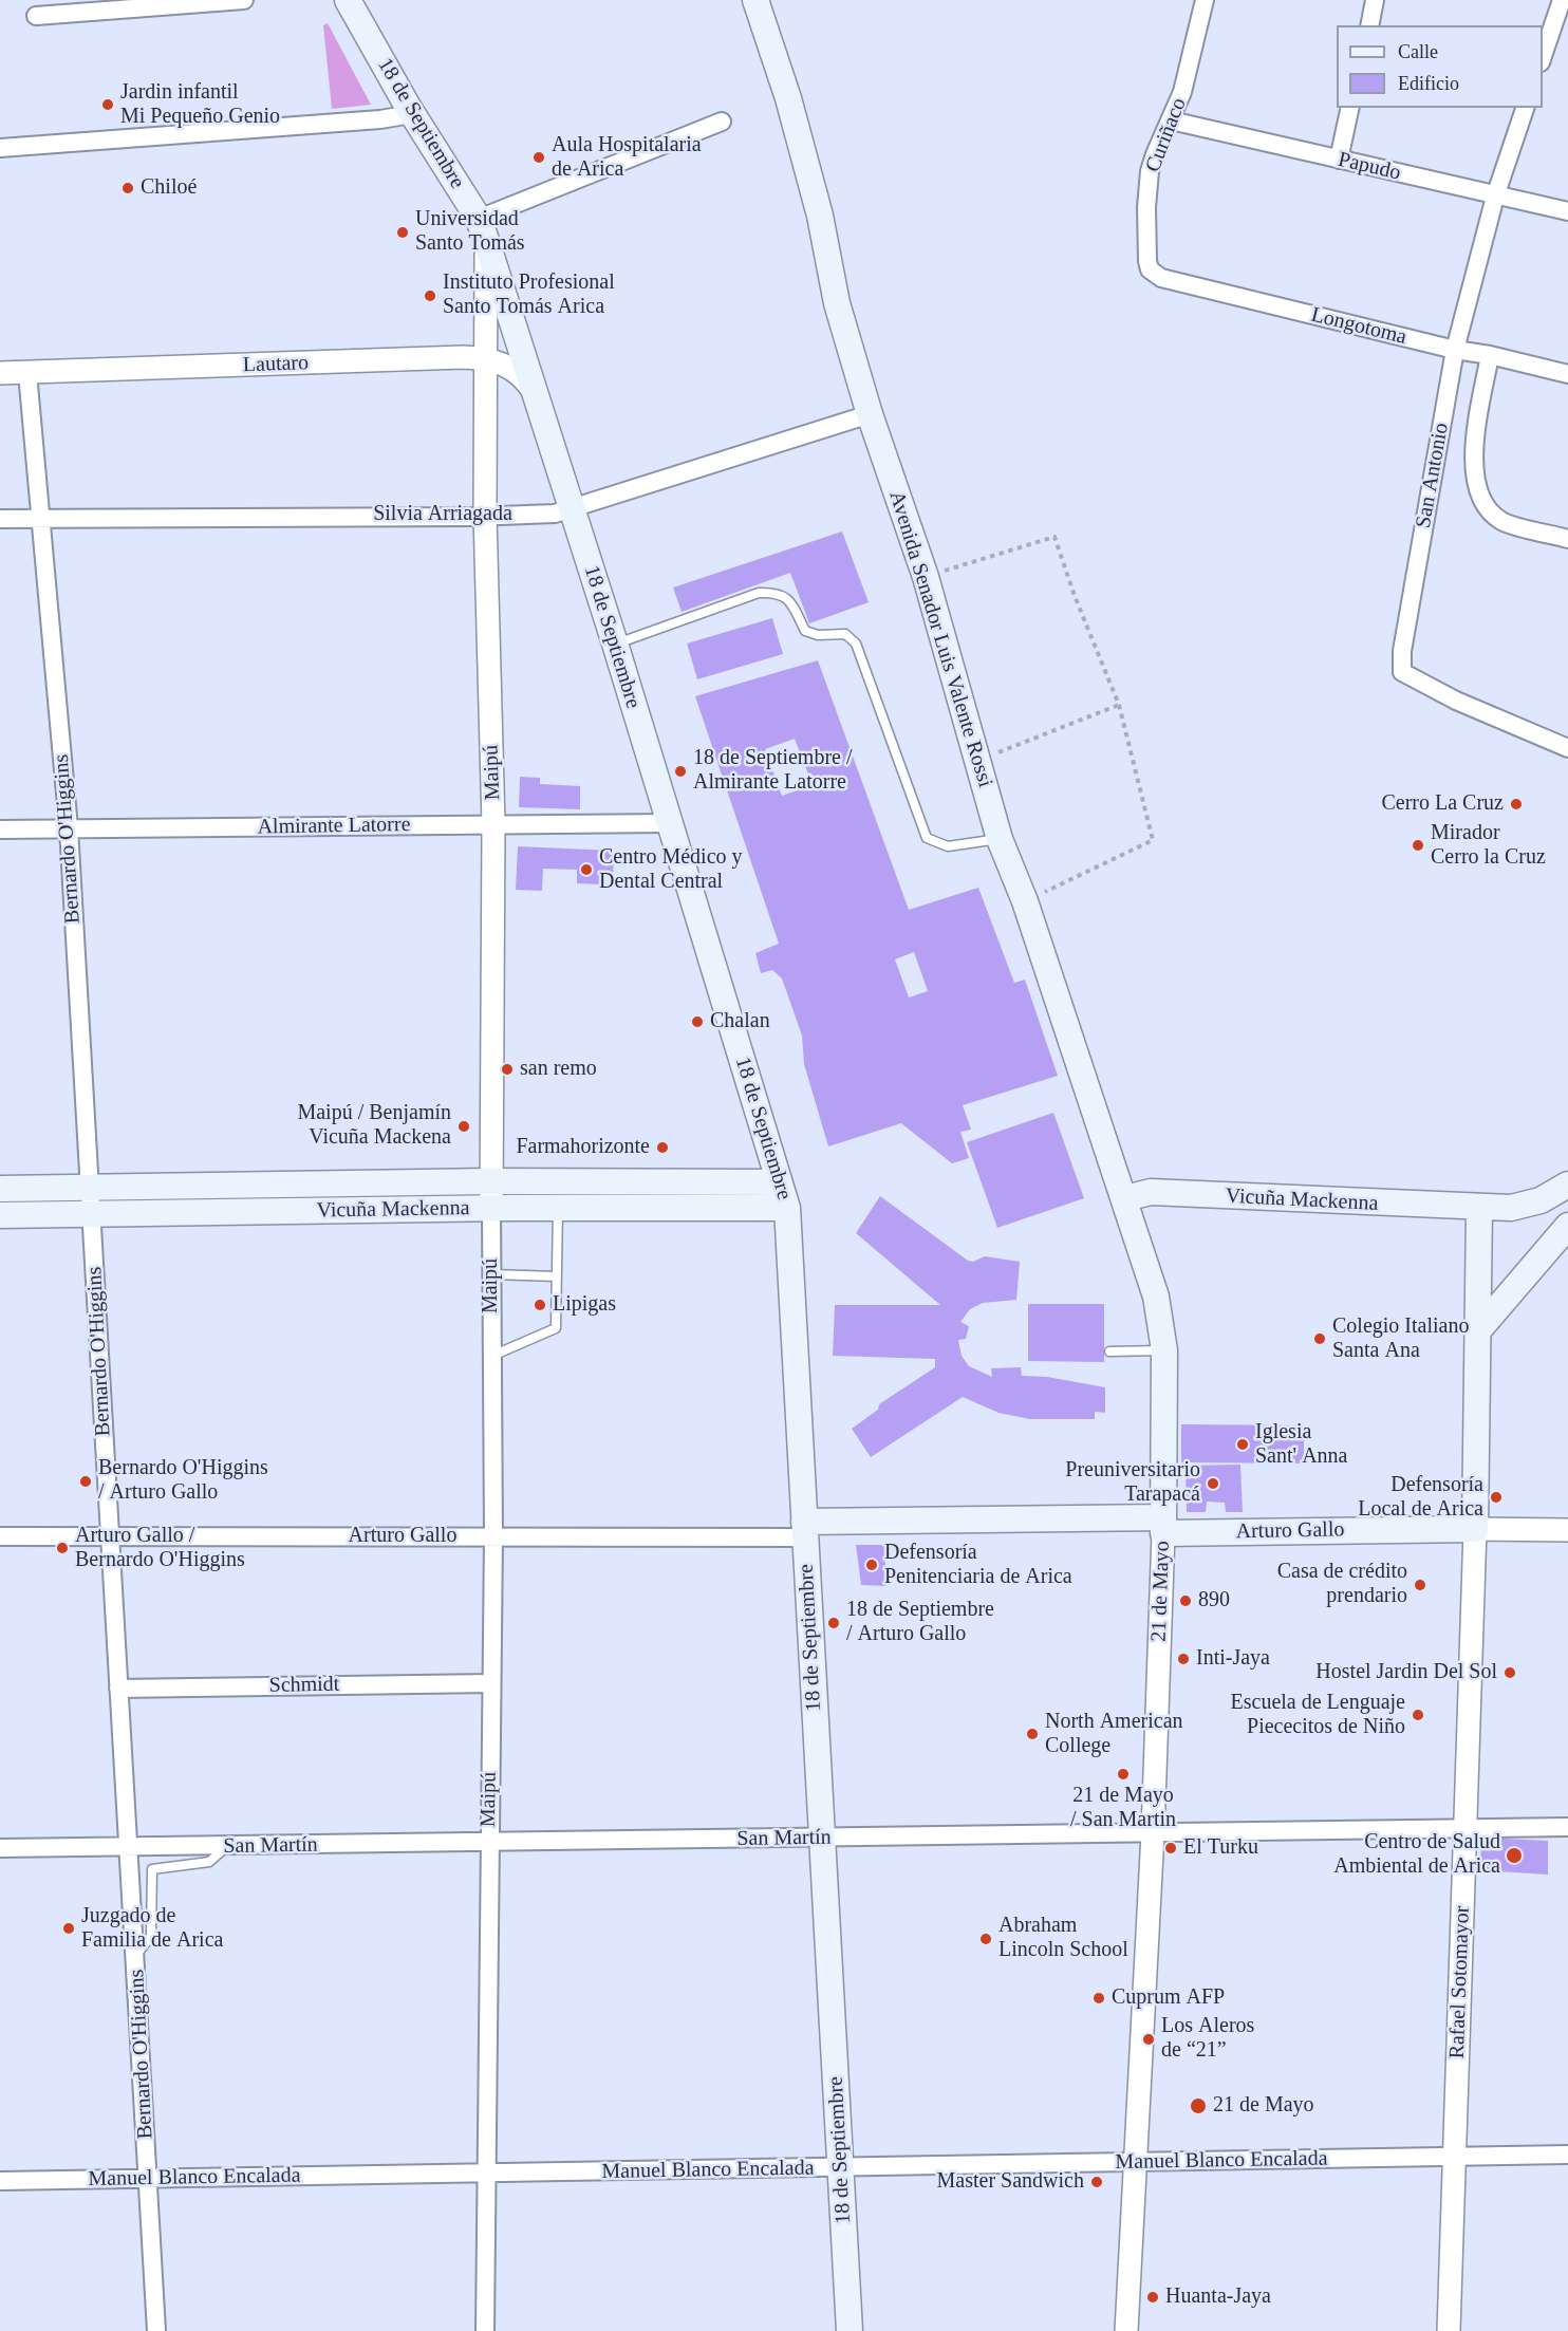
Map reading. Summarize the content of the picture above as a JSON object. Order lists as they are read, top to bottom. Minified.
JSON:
{"streets":{"main road":["18 de Septiembre","Avenida Senador Luis Valente Rossi","Vicuña Mackenna","Arturo Gallo","21 de Mayo","Rafael Sotomayor"],"street":["Curiñaco","Papudo","Longotoma","Lautaro","San Antonio","Silvia Arriagada","Maipú","Almirante Latorre","Bernardo O'Higgins","Schmidt","San Martín","Manuel Blanco Encalada"]},"crossings":[["18 de Septiembre","Lautaro"],["18 de Septiembre","Silvia Arriagada"],["18 de Septiembre","Maipú"],["18 de Septiembre","Almirante Latorre"],["18 de Septiembre","Vicuña Mackenna"],["18 de Septiembre","Arturo Gallo"],["18 de Septiembre","San Martín"],["18 de Septiembre","Manuel Blanco Encalada"],["Curiñaco","Papudo"],["Curiñaco","Longotoma"],["Papudo","San Antonio"],["Longotoma","San Antonio"],["Lautaro","Maipú"],["Lautaro","Bernardo O'Higgins"],["Silvia Arriagada","Avenida Senador Luis Valente Rossi"],["Silvia Arriagada","Maipú"],["Silvia Arriagada","Bernardo O'Higgins"],["Avenida Senador Luis Valente Rossi","Vicuña Mackenna"],["Avenida Senador Luis Valente Rossi","21 de Mayo"],["Maipú","Almirante Latorre"],["Maipú","Vicuña Mackenna"],["Maipú","Arturo Gallo"],["Maipú","Schmidt"],["Maipú","San Martín"],["Maipú","Manuel Blanco Encalada"],["Almirante Latorre","Bernardo O'Higgins"],["Bernardo O'Higgins","Vicuña Mackenna"],["Bernardo O'Higgins","Arturo Gallo"],["Bernardo O'Higgins","Schmidt"],["Bernardo O'Higgins","San Martín"],["Bernardo O'Higgins","Manuel Blanco Encalada"],["Vicuña Mackenna","21 de Mayo"],["Vicuña Mackenna","Rafael Sotomayor"],["Arturo Gallo","21 de Mayo"],["Arturo Gallo","Rafael Sotomayor"],["21 de Mayo","San Martín"],["21 de Mayo","Manuel Blanco Encalada"],["San Martín","Rafael Sotomayor"],["Rafael Sotomayor","Manuel Blanco Encalada"]],"places":["Jardin infantil Mi Pequeño Genio","Aula Hospitalaria de Arica","Chiloé","Universidad Santo Tomás","Instituto Profesional Santo Tomás Arica","18 de Septiembre / Almirante Latorre","Cerro La Cruz","Mirador Cerro la Cruz","Centro Médico y Dental Central","Chalan","san remo","Maipú / Benjamín Vicuña Mackena","Farmahorizonte","Lipigas","Colegio Italiano Santa Ana","Iglesia Sant' Anna","Bernardo O'Higgins / Arturo Gallo","Preuniversitario Tarapacá","Defensoría Local de Arica","Arturo Gallo / Bernardo O'Higgins","Defensoría Penitenciaria de Arica","Casa de crédito prendario","890","18 de Septiembre / Arturo Gallo","Inti-Jaya","Hostel Jardin Del Sol","Escuela de Lenguaje Piececitos de Niño","North American College","21 de Mayo / San Martin","El Turku","Centro de Salud Ambiental de Arica","Juzgado de Familia de Arica","Abraham Lincoln School","Cuprum AFP","Los Aleros de “21”","21 de Mayo","Master Sandwich","Huanta-Jaya"],"legend":["Calle","Edificio"]}
